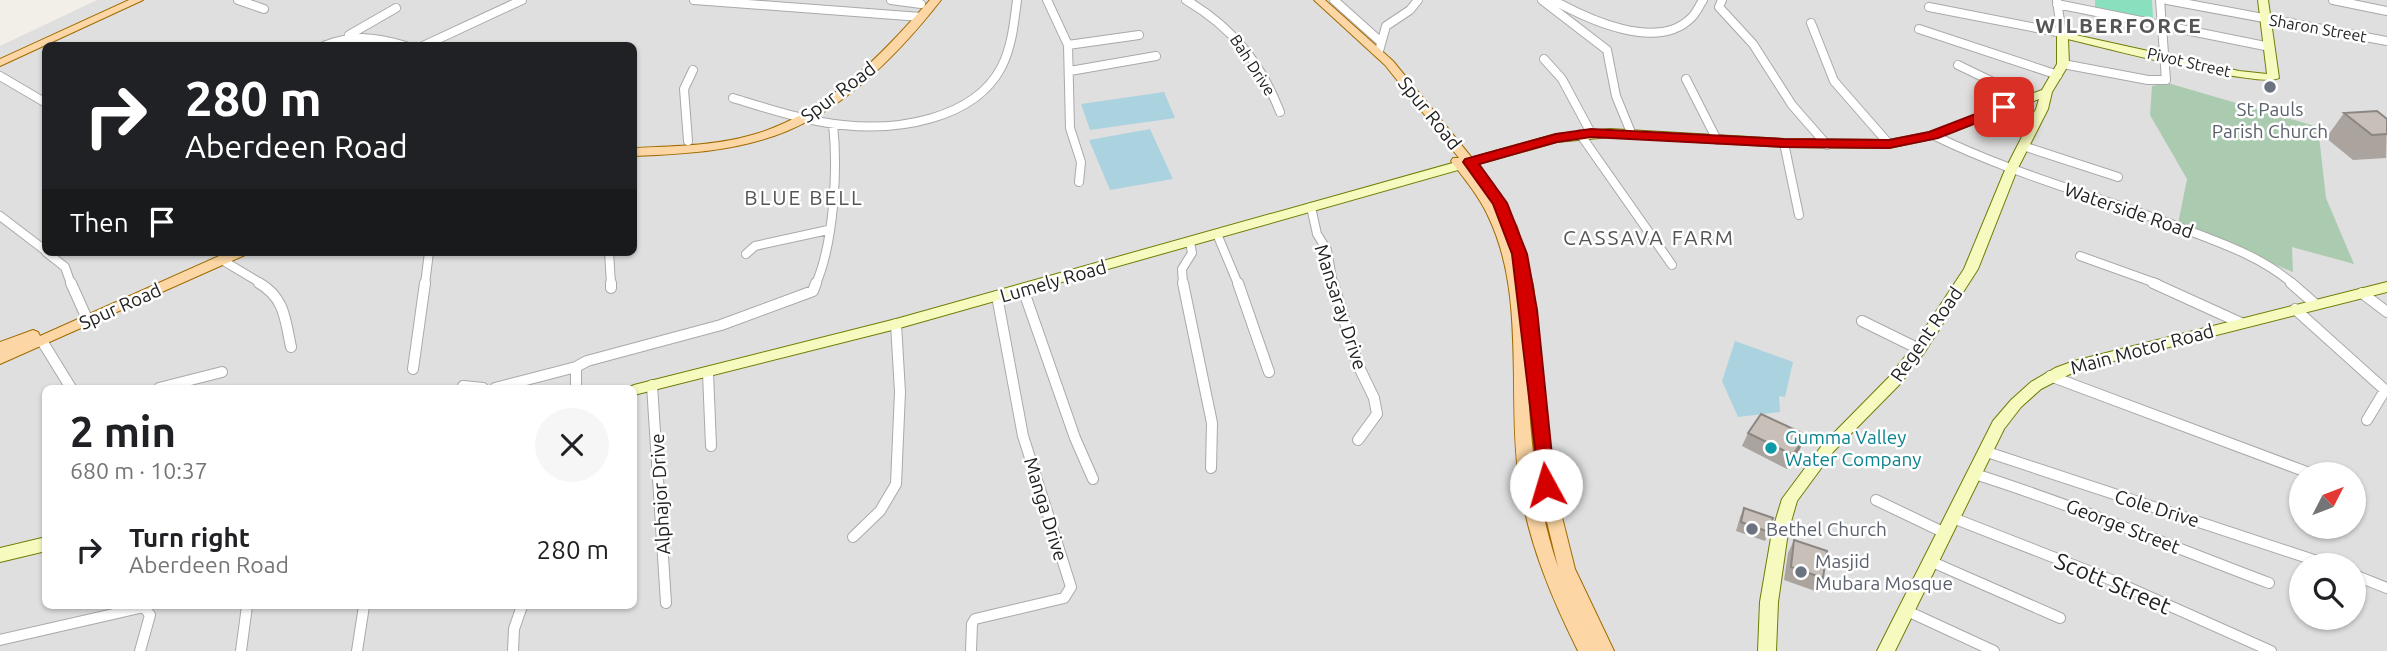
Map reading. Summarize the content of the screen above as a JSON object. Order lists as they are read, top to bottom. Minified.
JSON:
{"streets":{"main road":["Spur Road"],"street":["Sharon Street","Pivot Street","Bah Drive","Waterside Road","Lumely Road","Mansaray Drive","Regent Road","Main Motor Road","Alphajor Drive","Cole Drive","Manga Drive","George Street","Scott Street"]},"crossings":[["Spur Road","Lumely Road"],["Waterside Road","Lumely Road"],["Waterside Road","Regent Road"],["Waterside Road","Main Motor Road"],["Lumely Road","Mansaray Drive"],["Lumely Road","Regent Road"],["Lumely Road","Alphajor Drive"],["Lumely Road","Manga Drive"],["Main Motor Road","Cole Drive"],["Main Motor Road","George Street"],["Main Motor Road","Scott Street"]],"districts":["WILBERFORCE","BLUE BELL","CASSAVA FARM"],"places":["St Pauls Parish Church","Gumma Valley Water Company","Bethel Church","Masjid Mubara Mosque"],"north":"top right","page":{"turn":["280 m","Aberdeen Road"],"then":"Then","heading":["2 min","680 m · 10:37"],"list":[{"name":"Turn right","note":"Aberdeen Road","value":"280 m"}]}}
